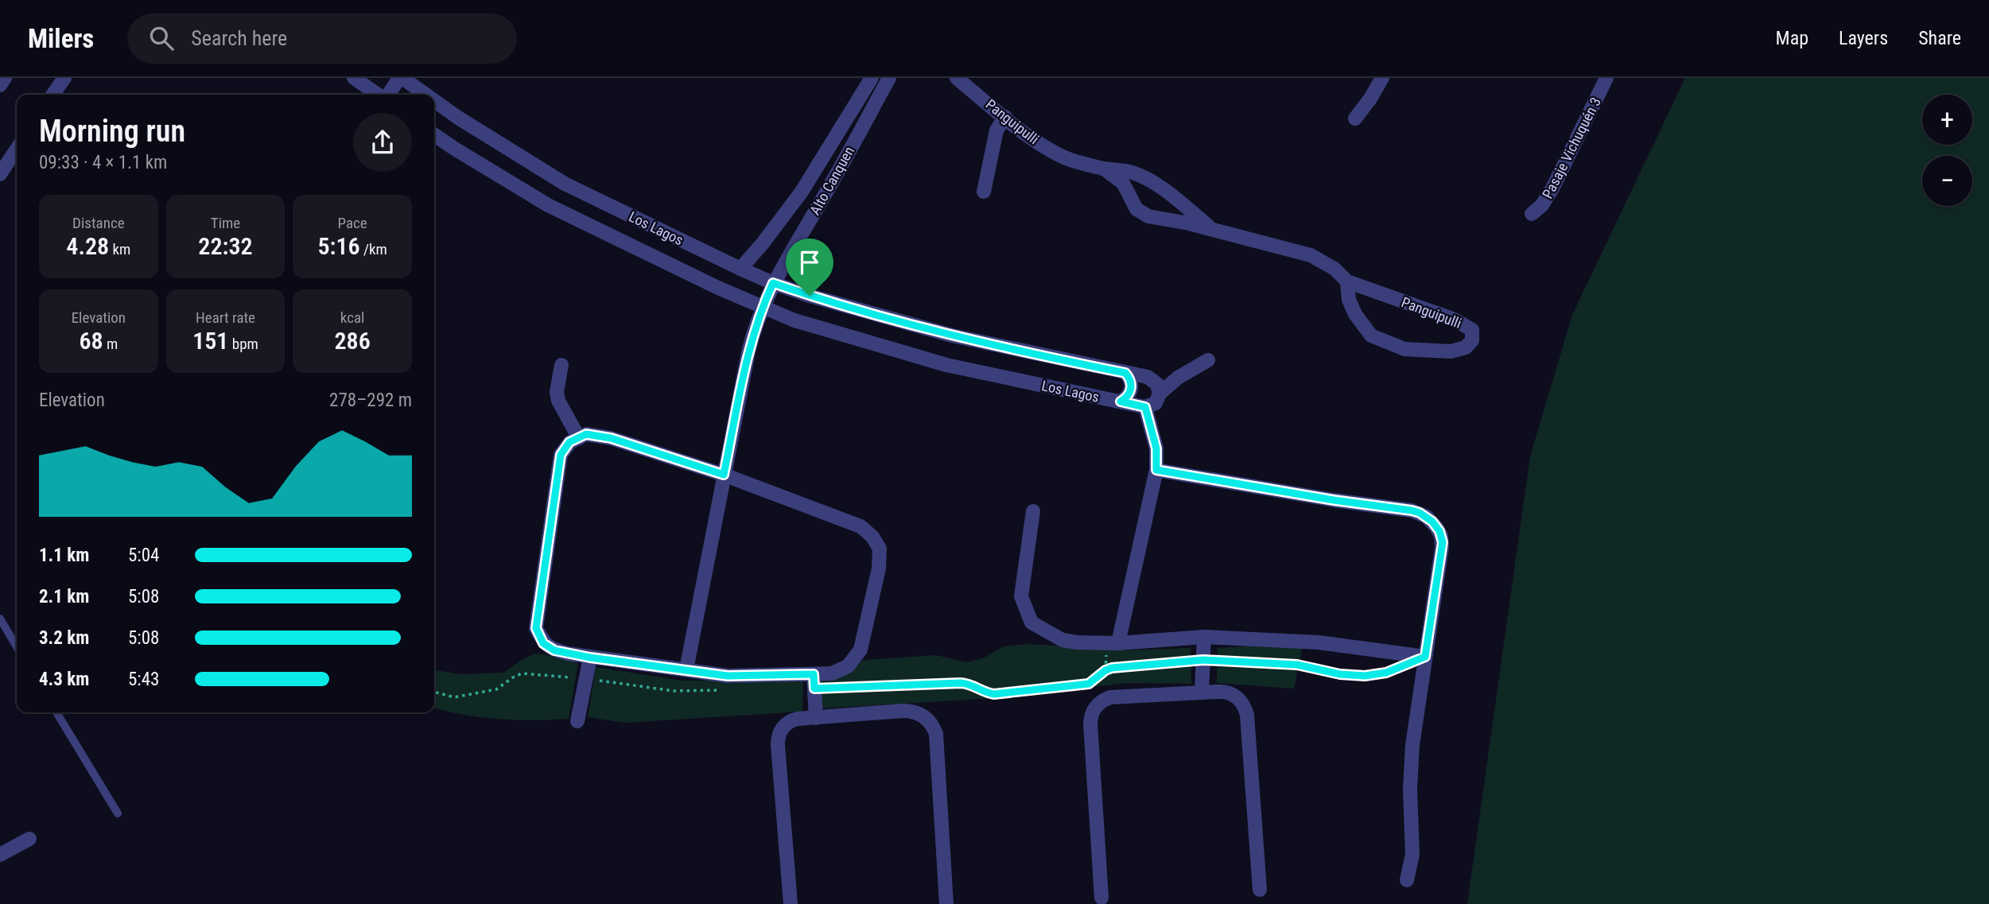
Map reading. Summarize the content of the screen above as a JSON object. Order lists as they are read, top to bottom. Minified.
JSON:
{"streets":{"street":["Panguipulli","Pasaje Vichuquén 3","Alto Canquen","Los Lagos"]},"crossings":[["Alto Canquen","Los Lagos"]],"page":{"header":"Milers","search":"Search here","nav":["Map","Layers","Share"],"map_buttons":["+","−"],"heading":["Morning run","09:33 · 4 × 1.1 km"],"stats":[["Distance","4.28 km"],["Time","22:32"],["Pace","5:16 /km"],["Elevation","68 m"],["Heart rate","151 bpm"],["kcal","286"]],"chart":["Elevation","278–292 m"],"list":[{"name":"1.1 km","note":"5:04"},{"name":"2.1 km","note":"5:08"},{"name":"3.2 km","note":"5:08"},{"name":"4.3 km","note":"5:43"}]}}
